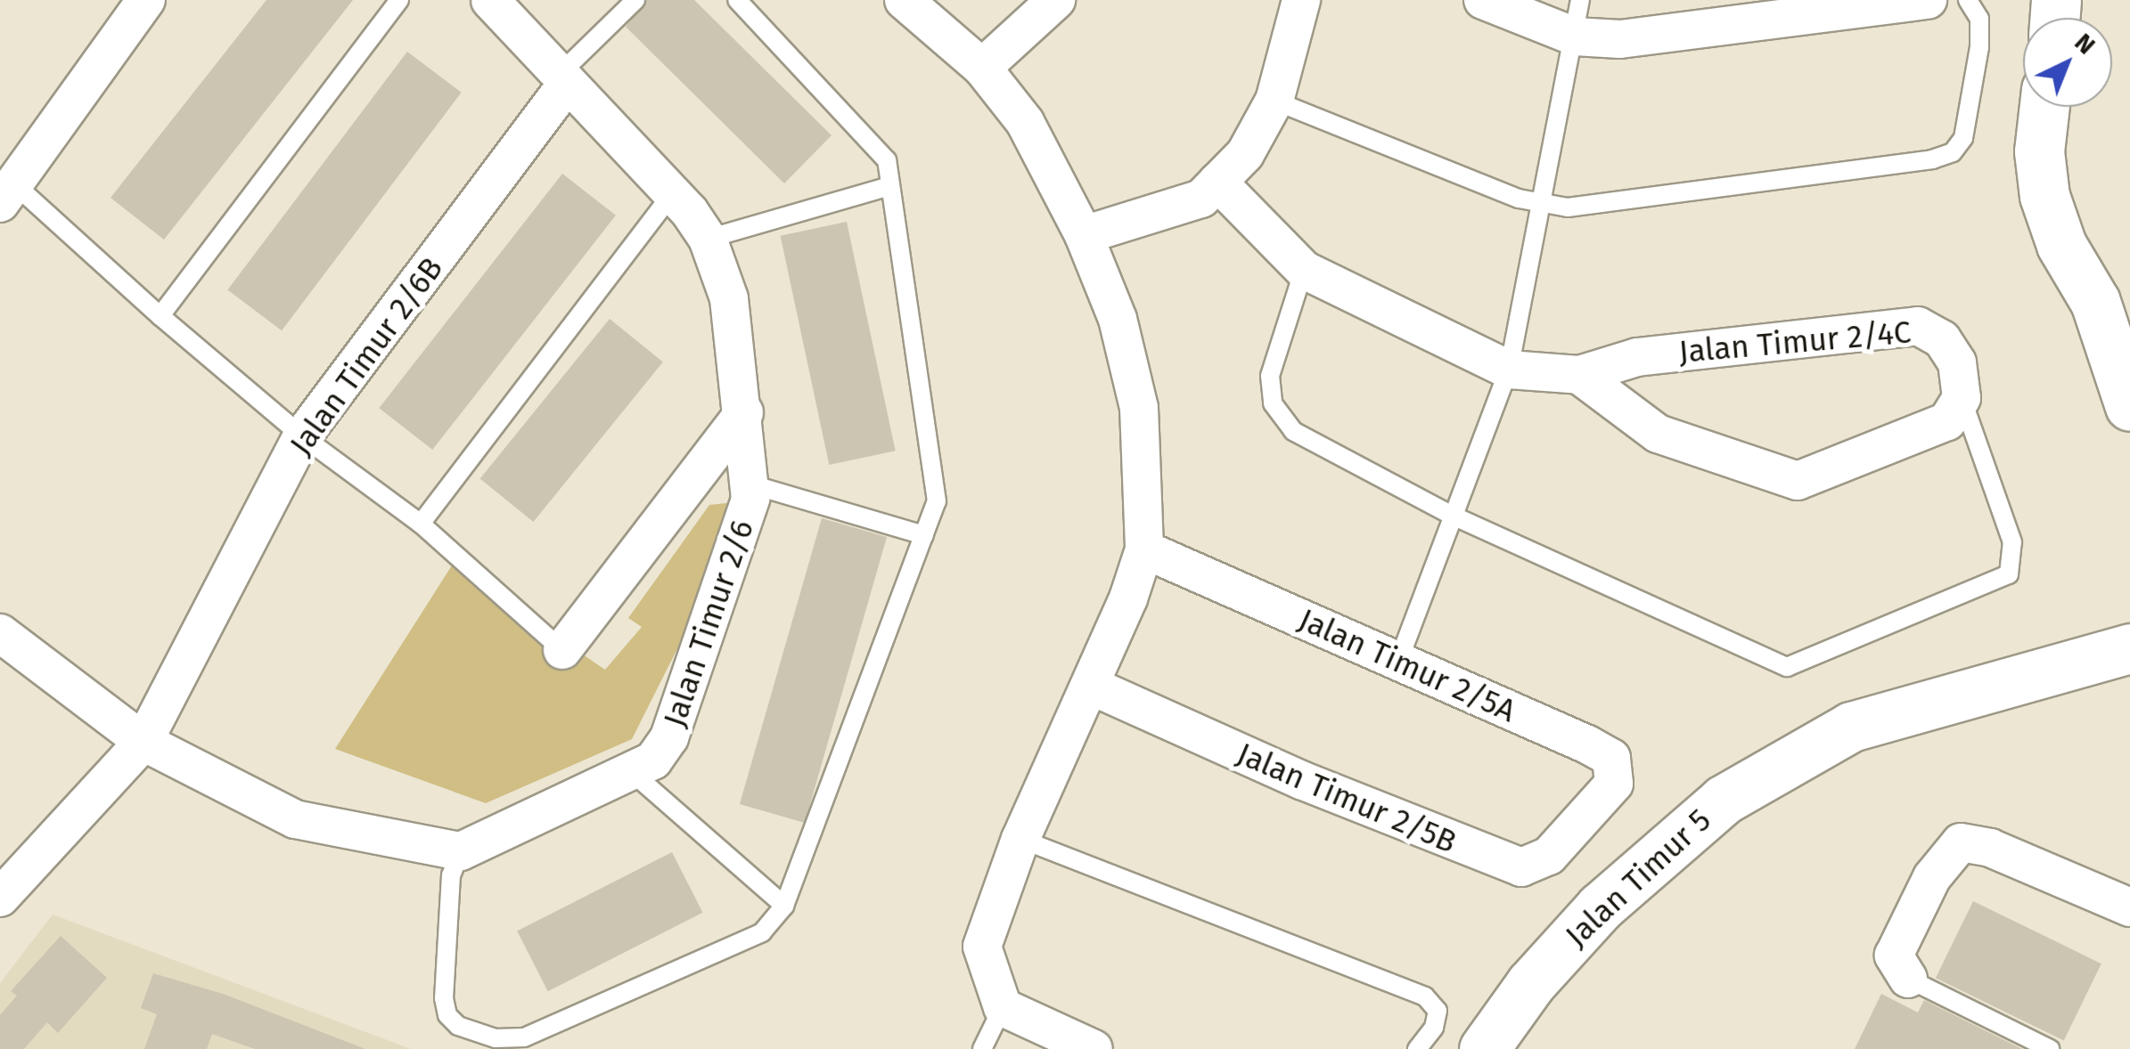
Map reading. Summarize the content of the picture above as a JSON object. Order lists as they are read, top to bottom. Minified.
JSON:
{"streets":{"street":["Jalan Timur 2/4C","Jalan Timur 2/6B","Jalan Timur 2/6","Jalan Timur 2/5A","Jalan Timur 2/5B","Jalan Timur 5"]},"crossings":[["Jalan Timur 2/6B","Jalan Timur 2/6"],["Jalan Timur 2/5A","Jalan Timur 2/5B"]],"north":"top right"}
